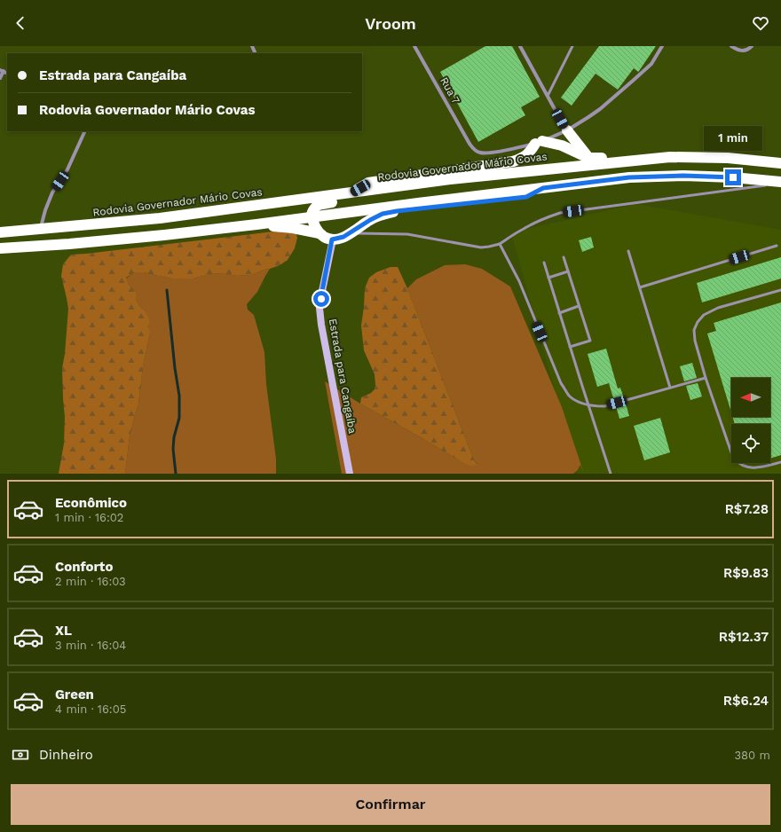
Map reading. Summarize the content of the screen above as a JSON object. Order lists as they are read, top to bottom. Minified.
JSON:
{"streets":{"highway":["Rodovia Governador Mário Covas"],"street":["Rua 7","Estrada para Cangaíba"]},"north":"left","page":{"header":"Vroom","banner":["Estrada para Cangaíba","Rodovia Governador Mário Covas"],"bubble":"1 min","list":[{"name":"Econômico","note":"1 min · 16:02","value":"R$7.28"},{"name":"Conforto","note":"2 min · 16:03","value":"R$9.83"},{"name":"XL","note":"3 min · 16:04","value":"R$12.37"},{"name":"Green","note":"4 min · 16:05","value":"R$6.24"}],"pay":["Dinheiro","380 m"],"buttons":"Confirmar"}}
